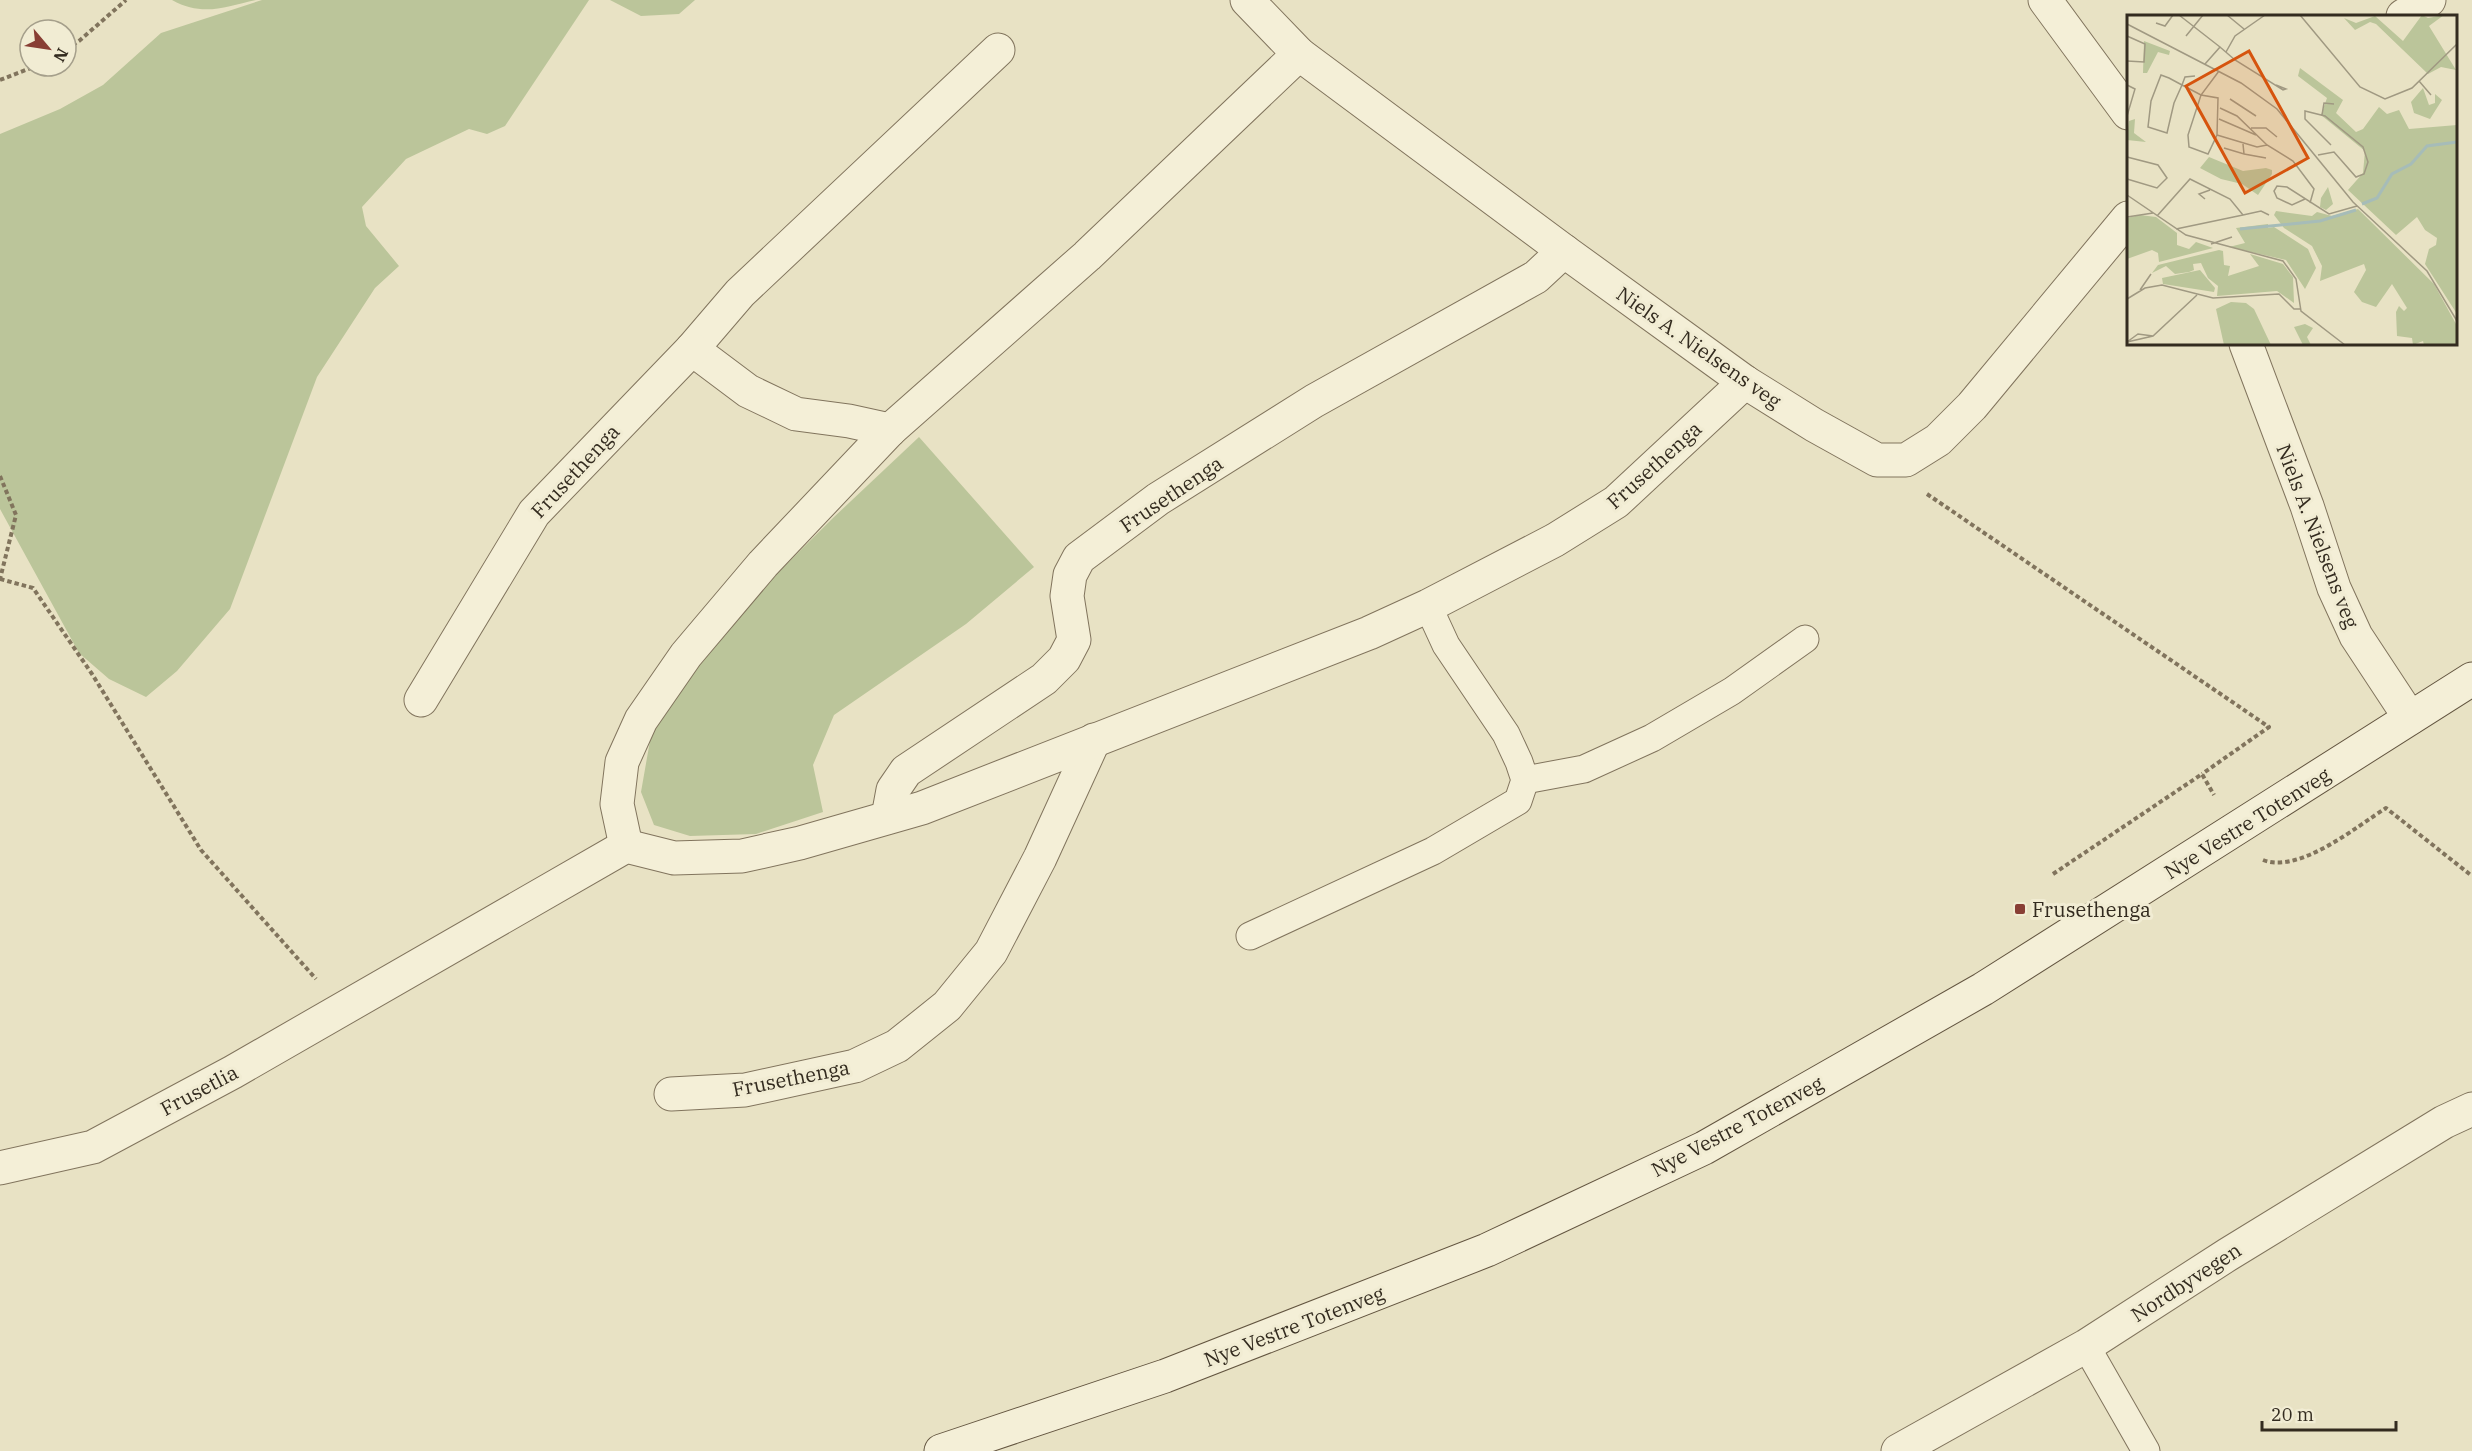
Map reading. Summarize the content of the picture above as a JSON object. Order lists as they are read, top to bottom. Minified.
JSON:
{"streets":{"street":["Niels A. Nielsens veg","Frusethenga","Nye Vestre Totenveg","Frusetlia","Nordbyvegen"]},"crossings":[["Niels A. Nielsens veg","Frusethenga"],["Niels A. Nielsens veg","Nye Vestre Totenveg"],["Frusethenga","Frusetlia"]],"places":{"transit":["Frusethenga"]},"scale_bar":"20 m","north":"bottom right"}
